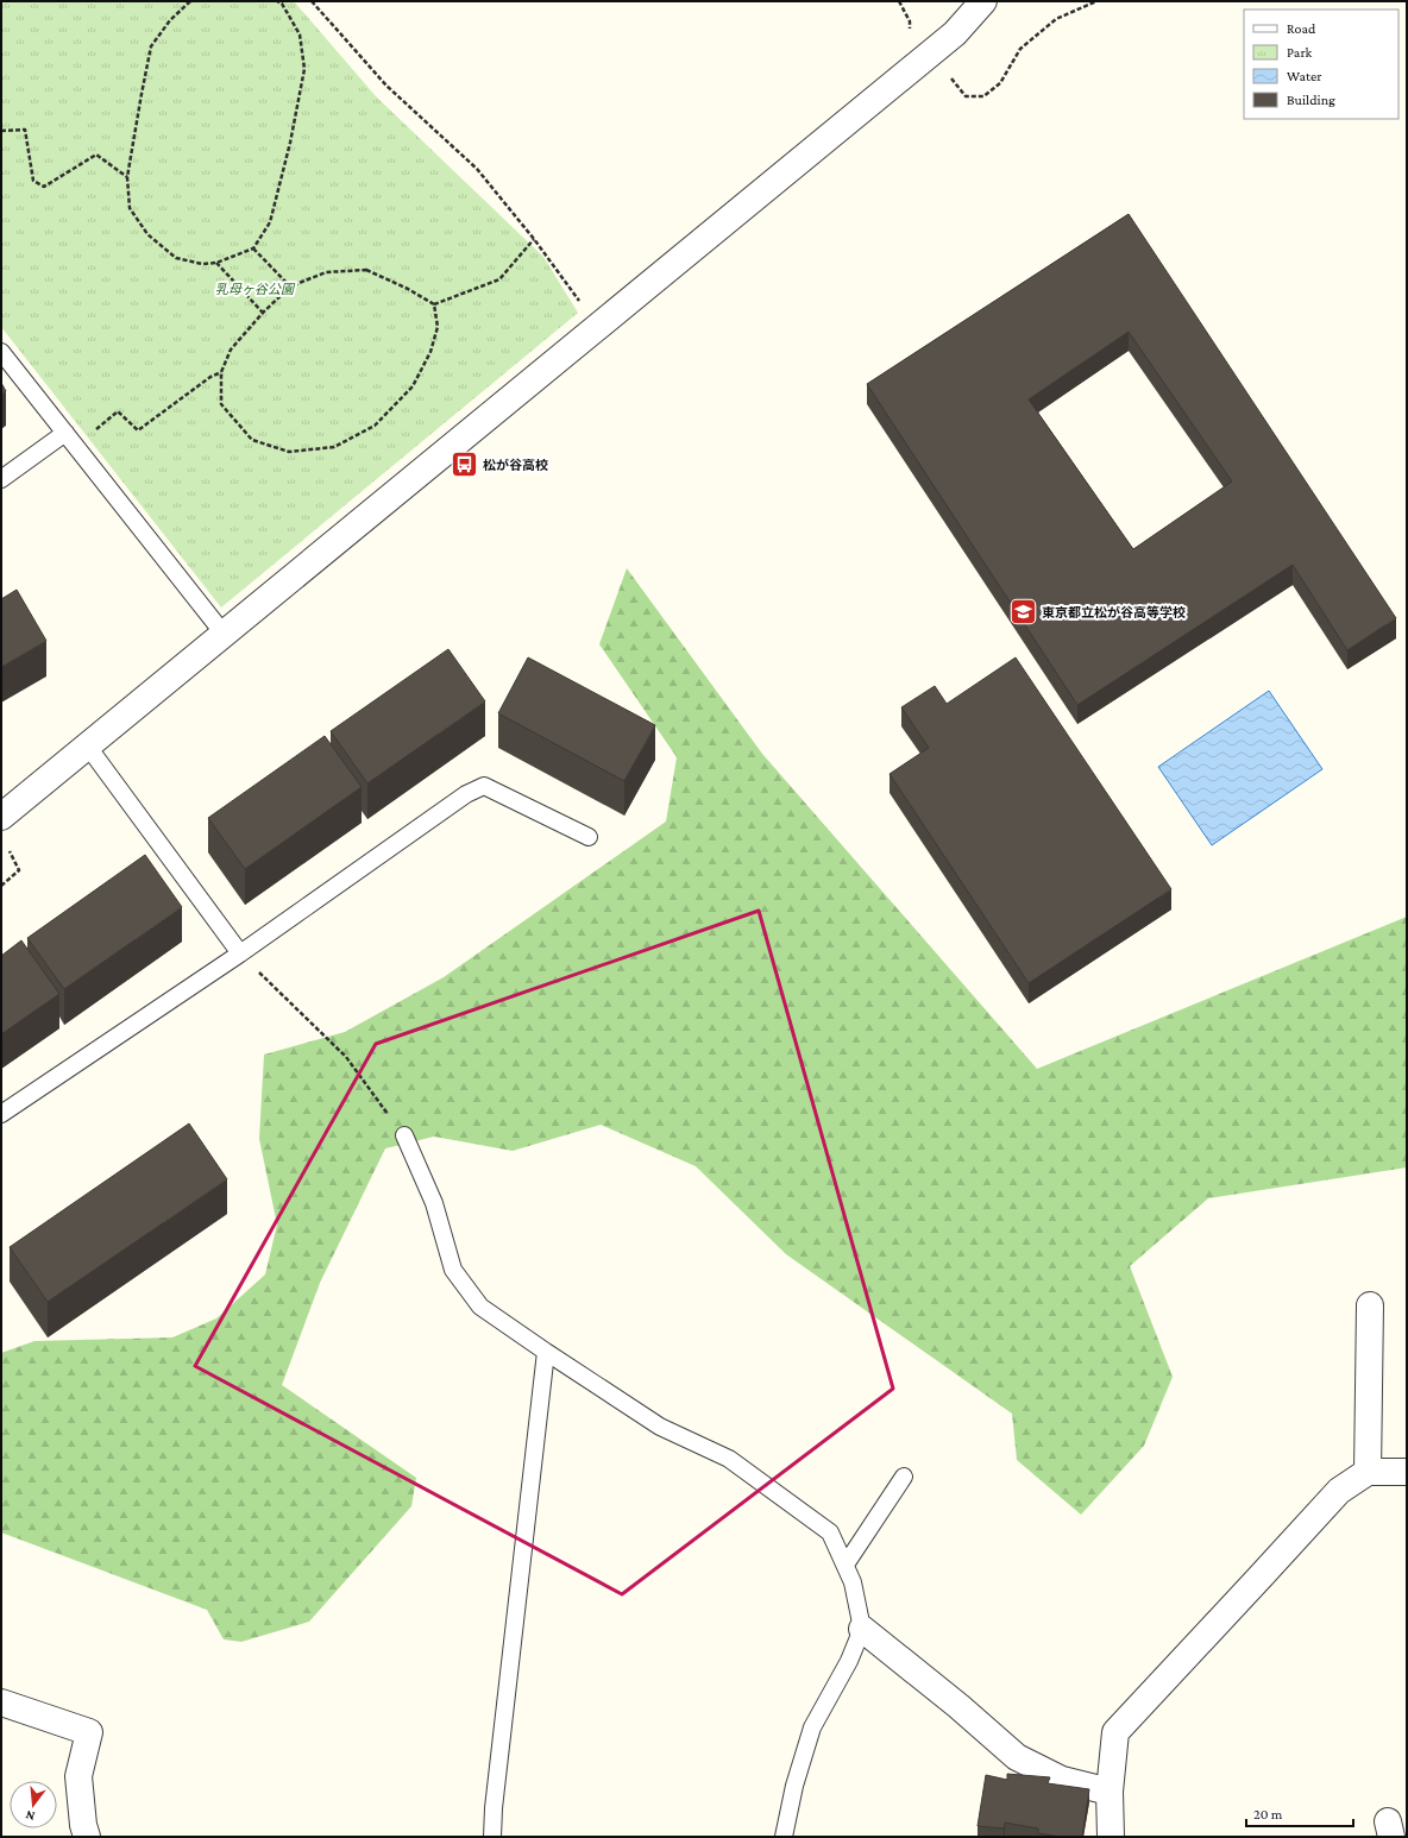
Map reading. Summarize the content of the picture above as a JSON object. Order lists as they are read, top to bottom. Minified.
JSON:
{"parks":["乳母ヶ谷公園"],"places":{"bus stop":["松が谷高校"],"school or university":["東京都立松が谷高等学校"]},"legend":["Road","Park","Water","Building"],"scale_bar":"20 m","north":"bottom"}
